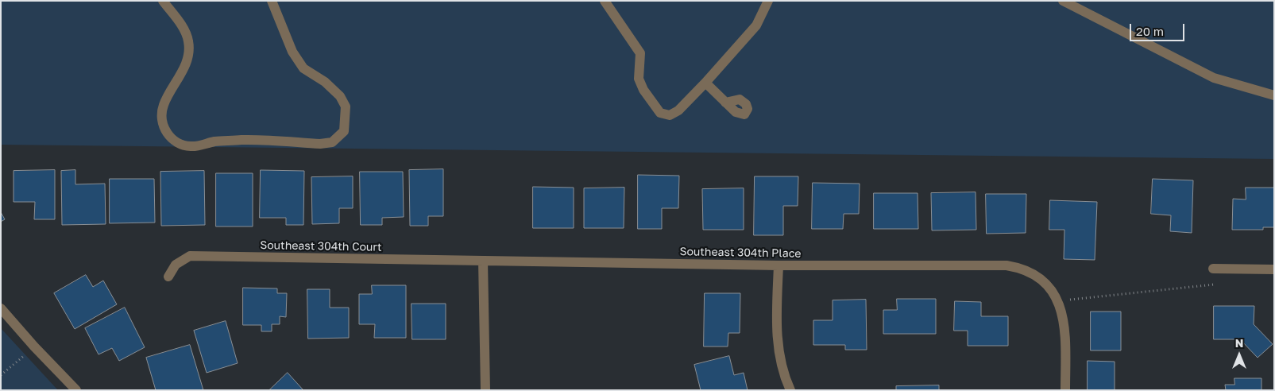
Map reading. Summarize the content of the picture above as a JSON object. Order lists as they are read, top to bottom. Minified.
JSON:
{"streets":{"street":["Southeast 304th Court","Southeast 304th Place"]},"crossings":[["Southeast 304th Court","Southeast 304th Place"]],"scale_bar":"20 m","north":"top"}
